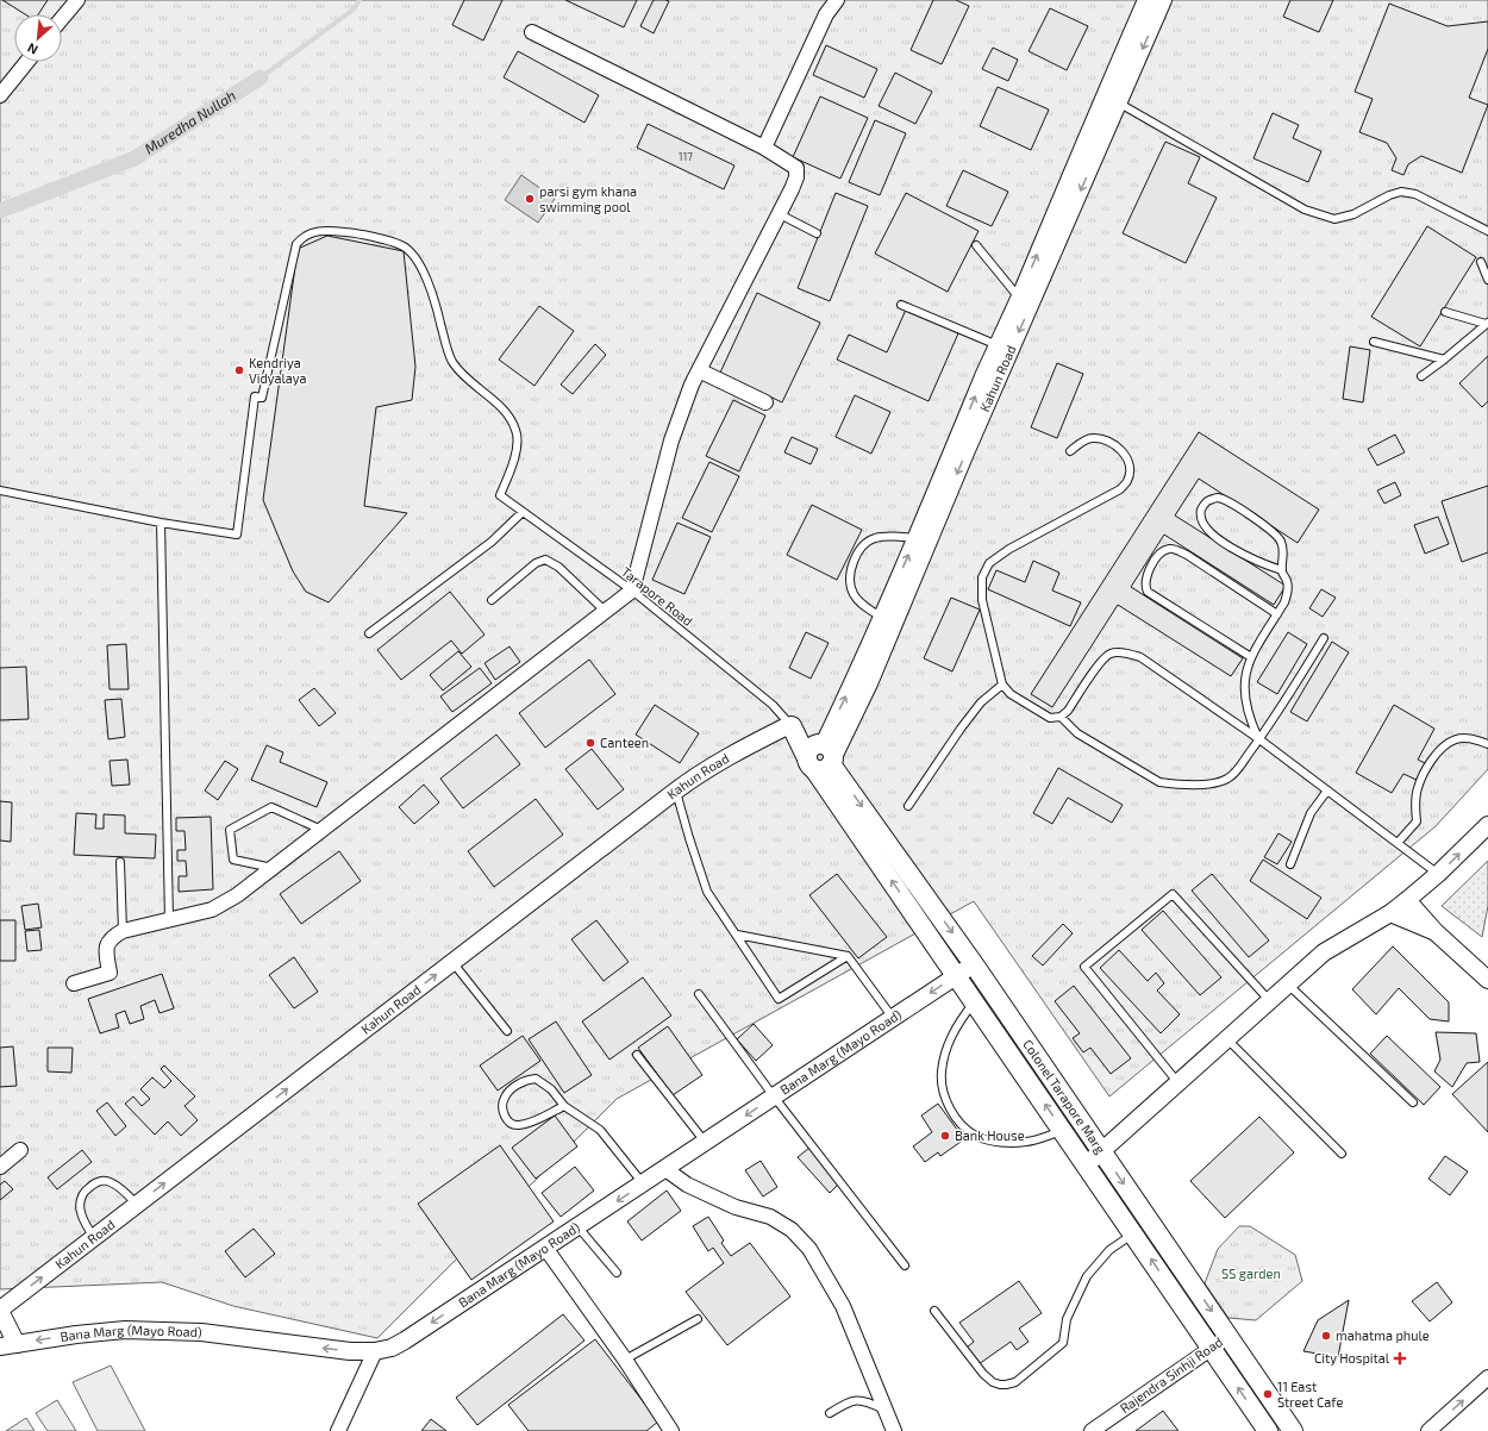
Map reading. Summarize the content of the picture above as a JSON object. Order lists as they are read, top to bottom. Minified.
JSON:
{"streets":{"main road":["Colonel Tarapore Marg"],"street":["Kahun Road","Bana Marg (Mayo Road)","Rajendra Sinhji Road"],"lane":["Tarapore Road"]},"crossings":[["Kahun Road","Tarapore Road"],["Kahun Road","Colonel Tarapore Marg"],["Bana Marg (Mayo Road)","Colonel Tarapore Marg"],["Colonel Tarapore Marg","Rajendra Sinhji Road"]],"one_way":["Bana Marg (Mayo Road)"],"water":["Muredha Nullah"],"parks":["SS garden"],"places":{"other":["parsi gym khana swimming pool","Kendriya Vidyalaya","Canteen","Bank House","mahatma phule","11 East Street Cafe"],"health":["City Hospital"]},"house_numbers":["117"],"north":"bottom left"}
